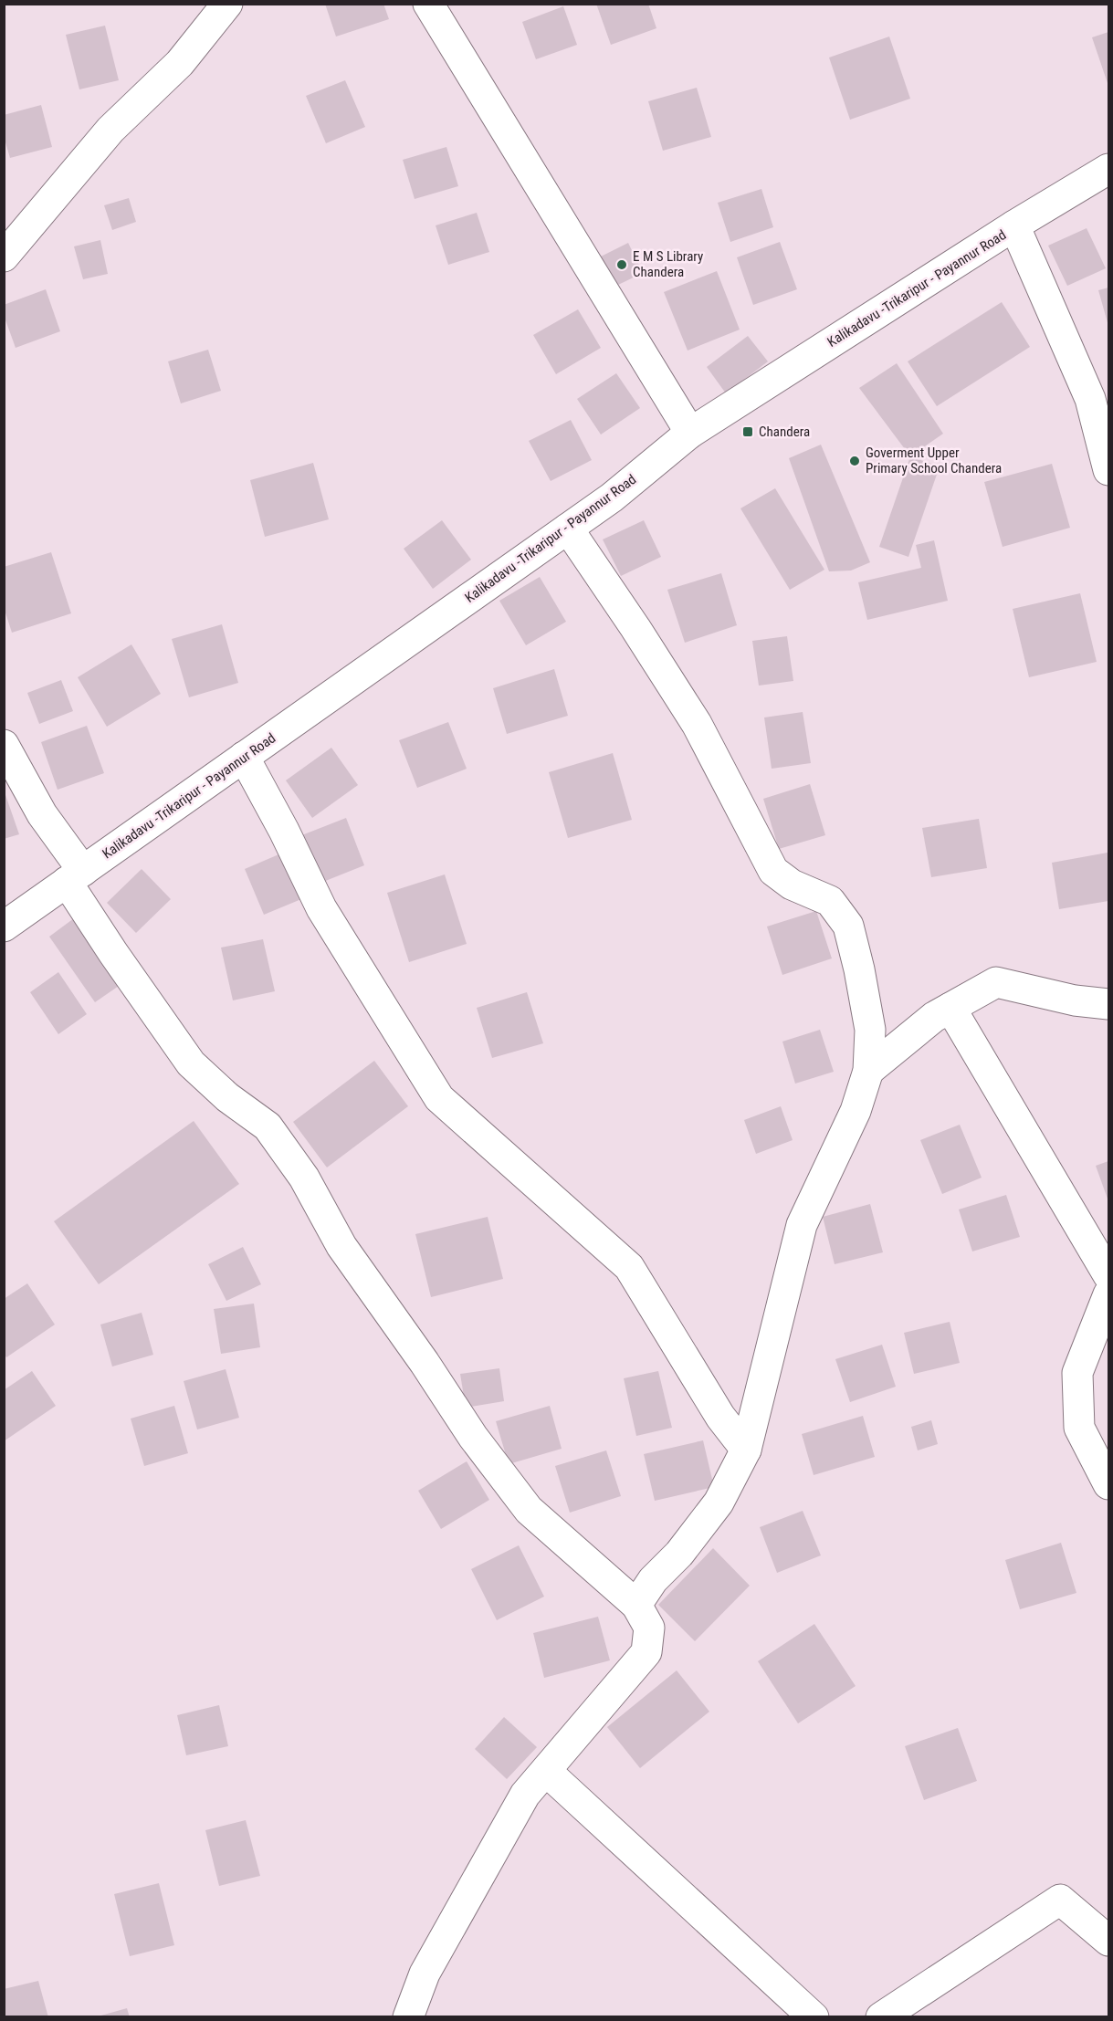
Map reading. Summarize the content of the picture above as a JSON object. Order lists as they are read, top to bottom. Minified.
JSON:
{"streets":{"street":["Kalikadavu -Trikaripur - Payannur Road"]},"places":{"other":["E M S Library Chandera","Goverment Upper Primary School Chandera"],"transit":["Chandera"]}}
